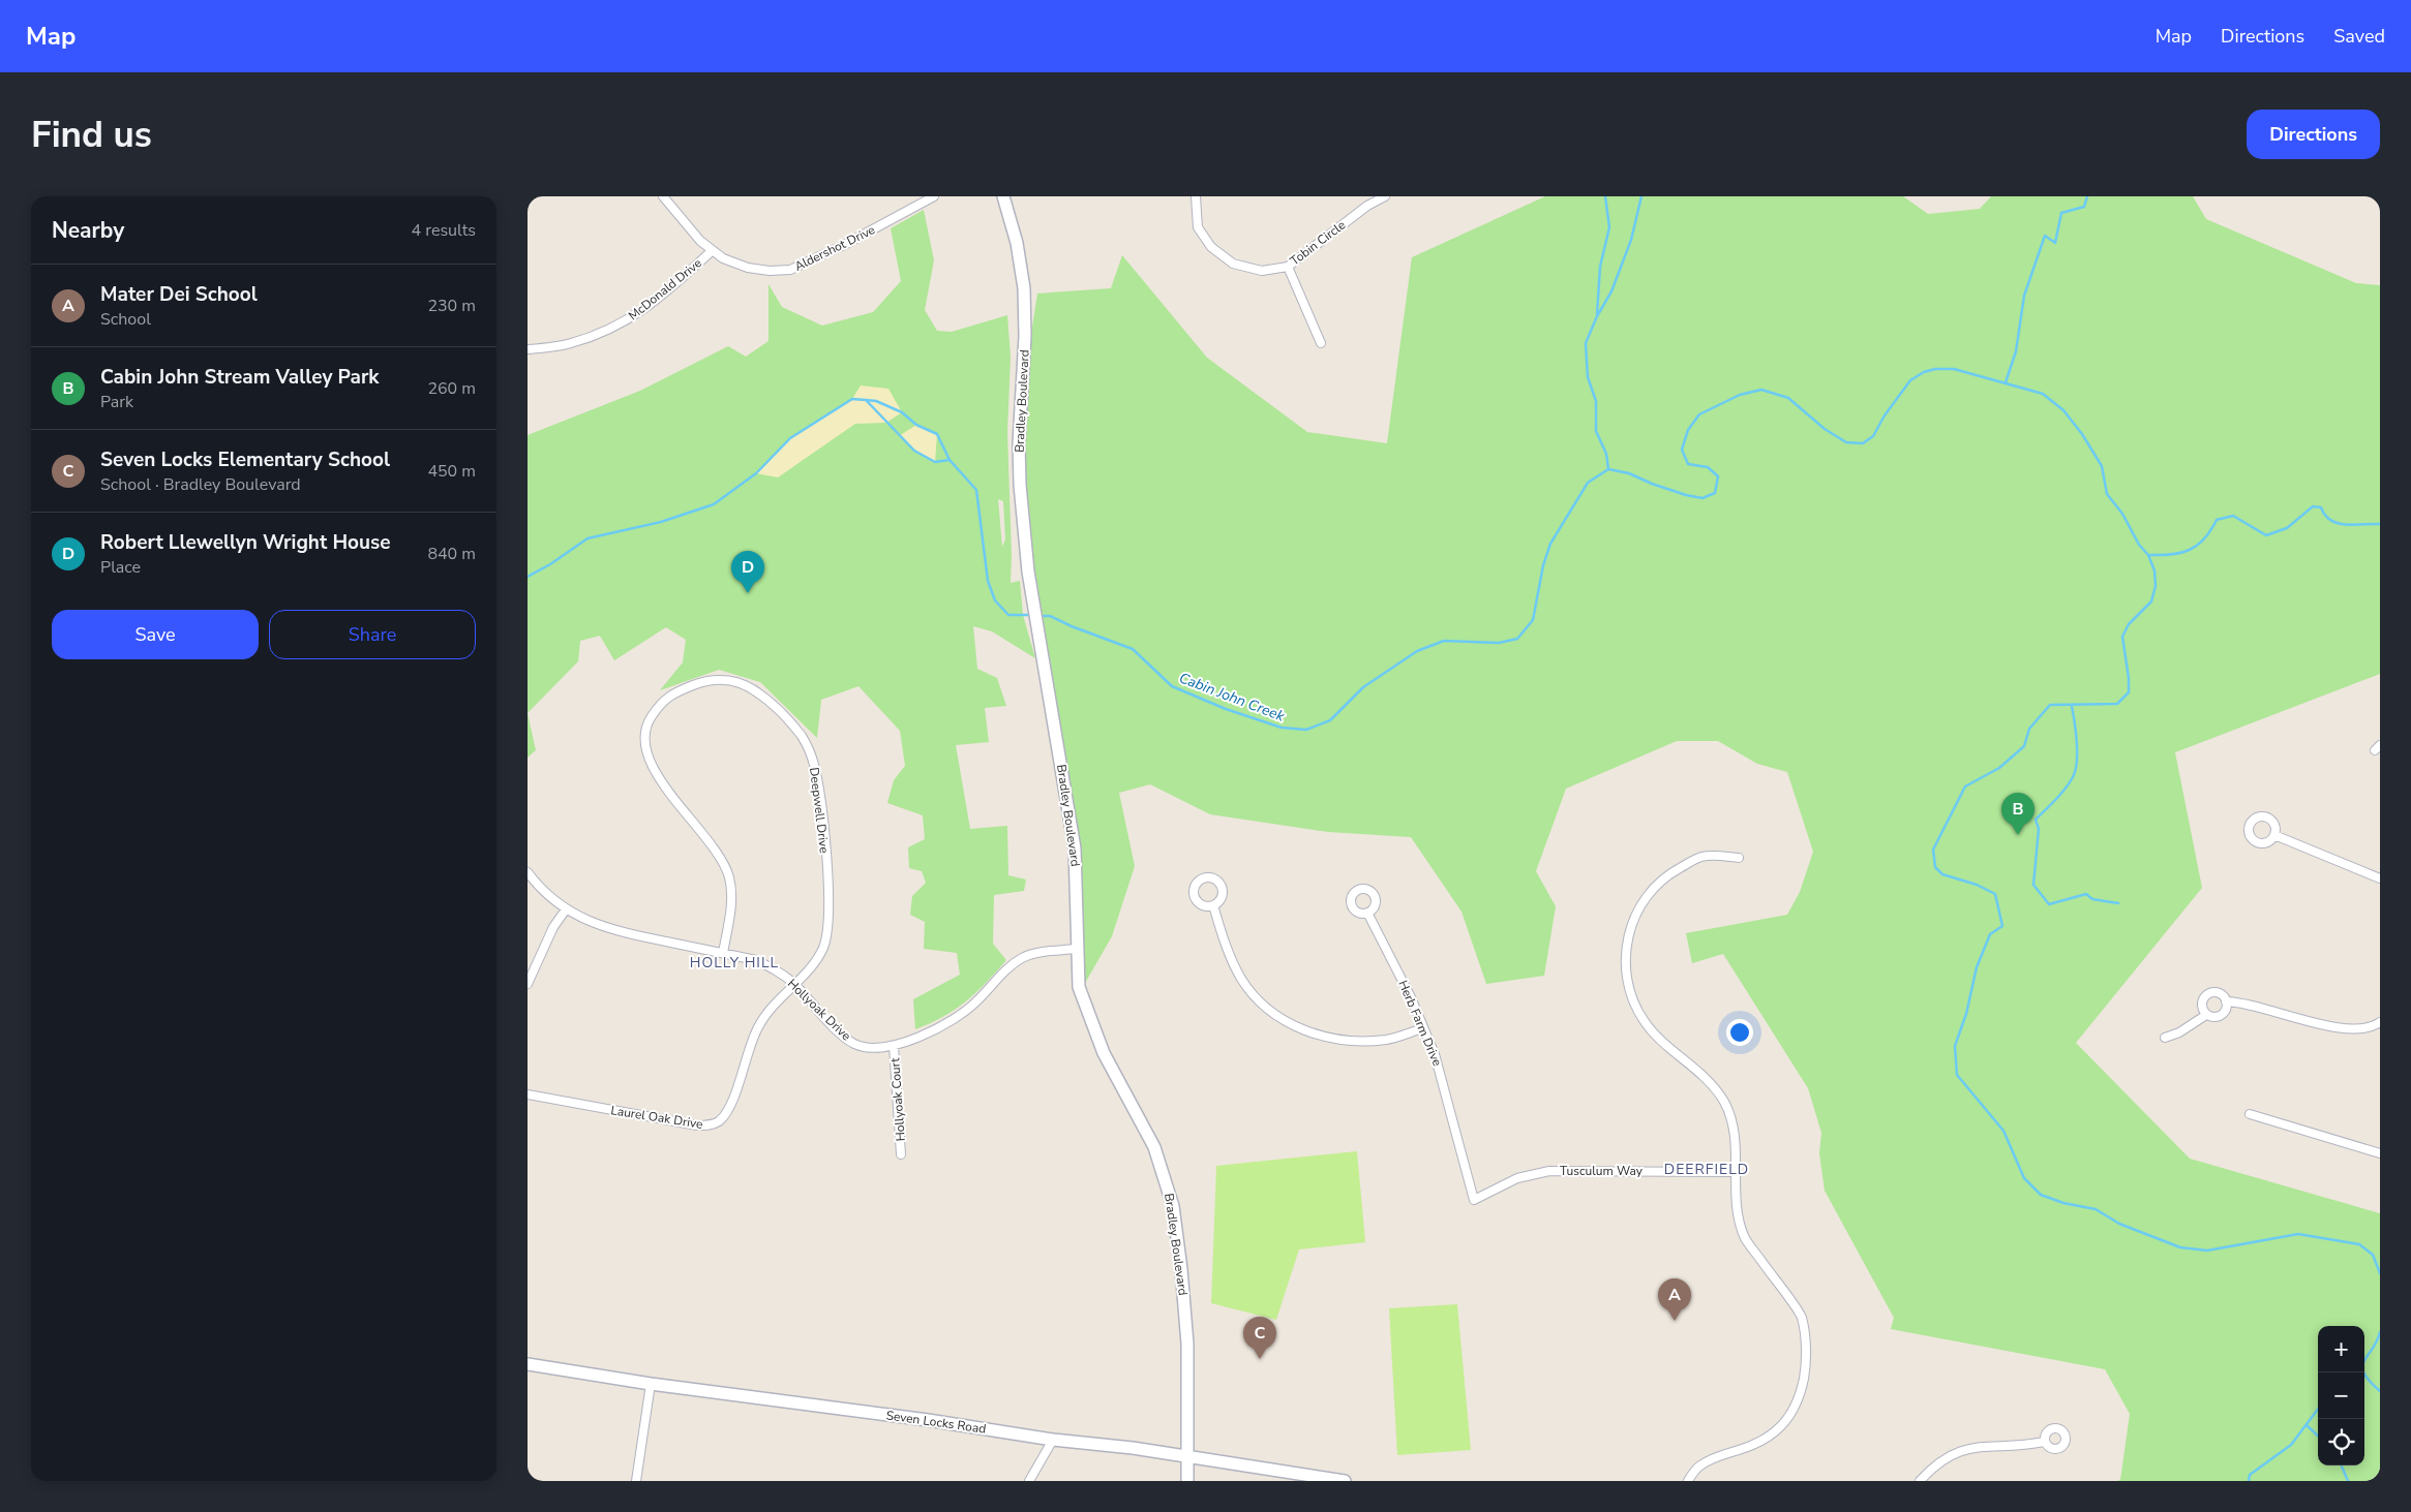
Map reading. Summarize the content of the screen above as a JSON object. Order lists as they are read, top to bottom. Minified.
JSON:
{"streets":{"main road":["Bradley Boulevard","Seven Locks Road"],"street":["Tobin Circle","Aldershot Drive","McDonald Drive","Deepwell Drive","Hollyoak Drive","Herb Farm Drive","Hollyoak Court","Laurel Oak Drive","Tusculum Way"]},"crossings":[["Aldershot Drive","McDonald Drive"],["Bradley Boulevard","Hollyoak Drive"],["Bradley Boulevard","Seven Locks Road"],["Deepwell Drive","Hollyoak Drive"],["Deepwell Drive","Laurel Oak Drive"],["Hollyoak Drive","Hollyoak Court"],["Hollyoak Drive","Laurel Oak Drive"],["Herb Farm Drive","Tusculum Way"]],"districts":["HOLLY HILL","DEERFIELD"],"water":["Cabin John Creek"],"page":{"header":"Map","nav":["Map","Directions","Saved"],"buttons":["Directions",["Save","Share"]],"title":"Find us","heading":["Nearby","4 results"],"list":[{"mark":"A","name":"Mater Dei School","note":"School","value":"230 m"},{"mark":"B","name":"Cabin John Stream Valley Park","note":"Park","value":"260 m"},{"mark":"C","name":"Seven Locks Elementary School","note":"School · Bradley Boulevard","value":"450 m"},{"mark":"D","name":"Robert Llewellyn Wright House","note":"Place","value":"840 m"}],"pins":["D","B","A","C"],"map_buttons":["+","−"]}}
